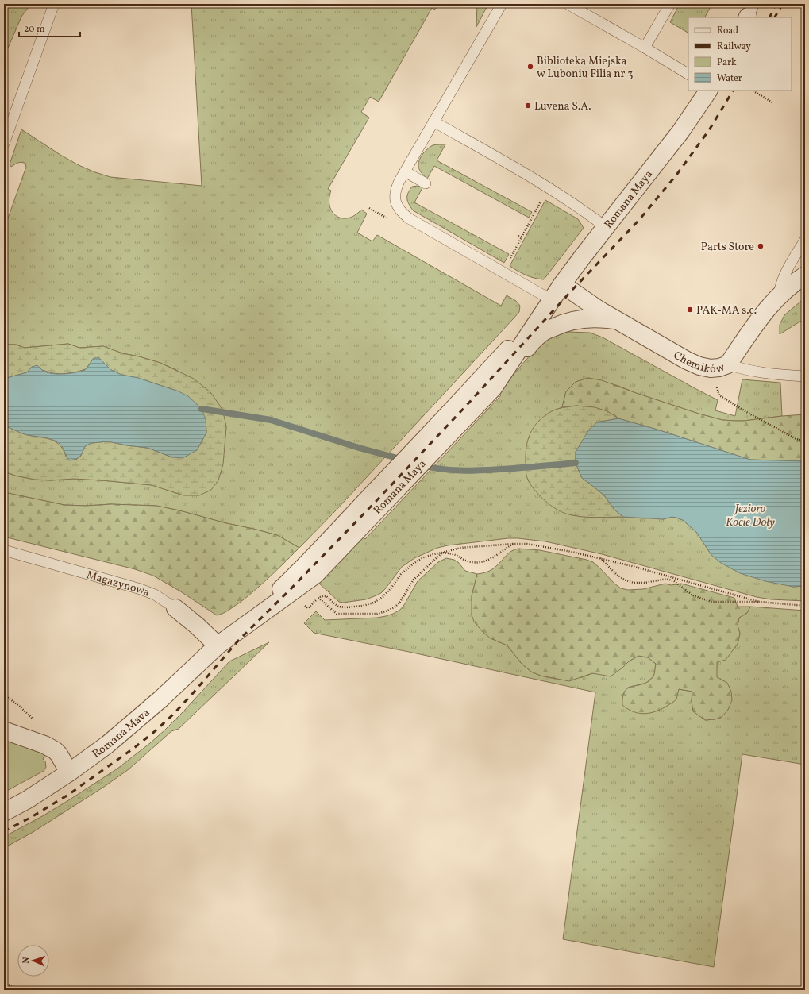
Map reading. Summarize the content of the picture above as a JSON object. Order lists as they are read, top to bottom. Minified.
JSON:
{"streets":{"street":["Romana Maya","Chemików","Magazynowa"]},"crossings":[["Romana Maya","Chemików"],["Romana Maya","Magazynowa"]],"water":["Jezioro Kocie Doły"],"places":["Biblioteka Miejska w Luboniu Filia nr 3","Luvena S.A.","Parts Store","PAK-MA s.c."],"legend":["Road","Railway","Park","Water"],"scale_bar":"20 m","north":"left"}
